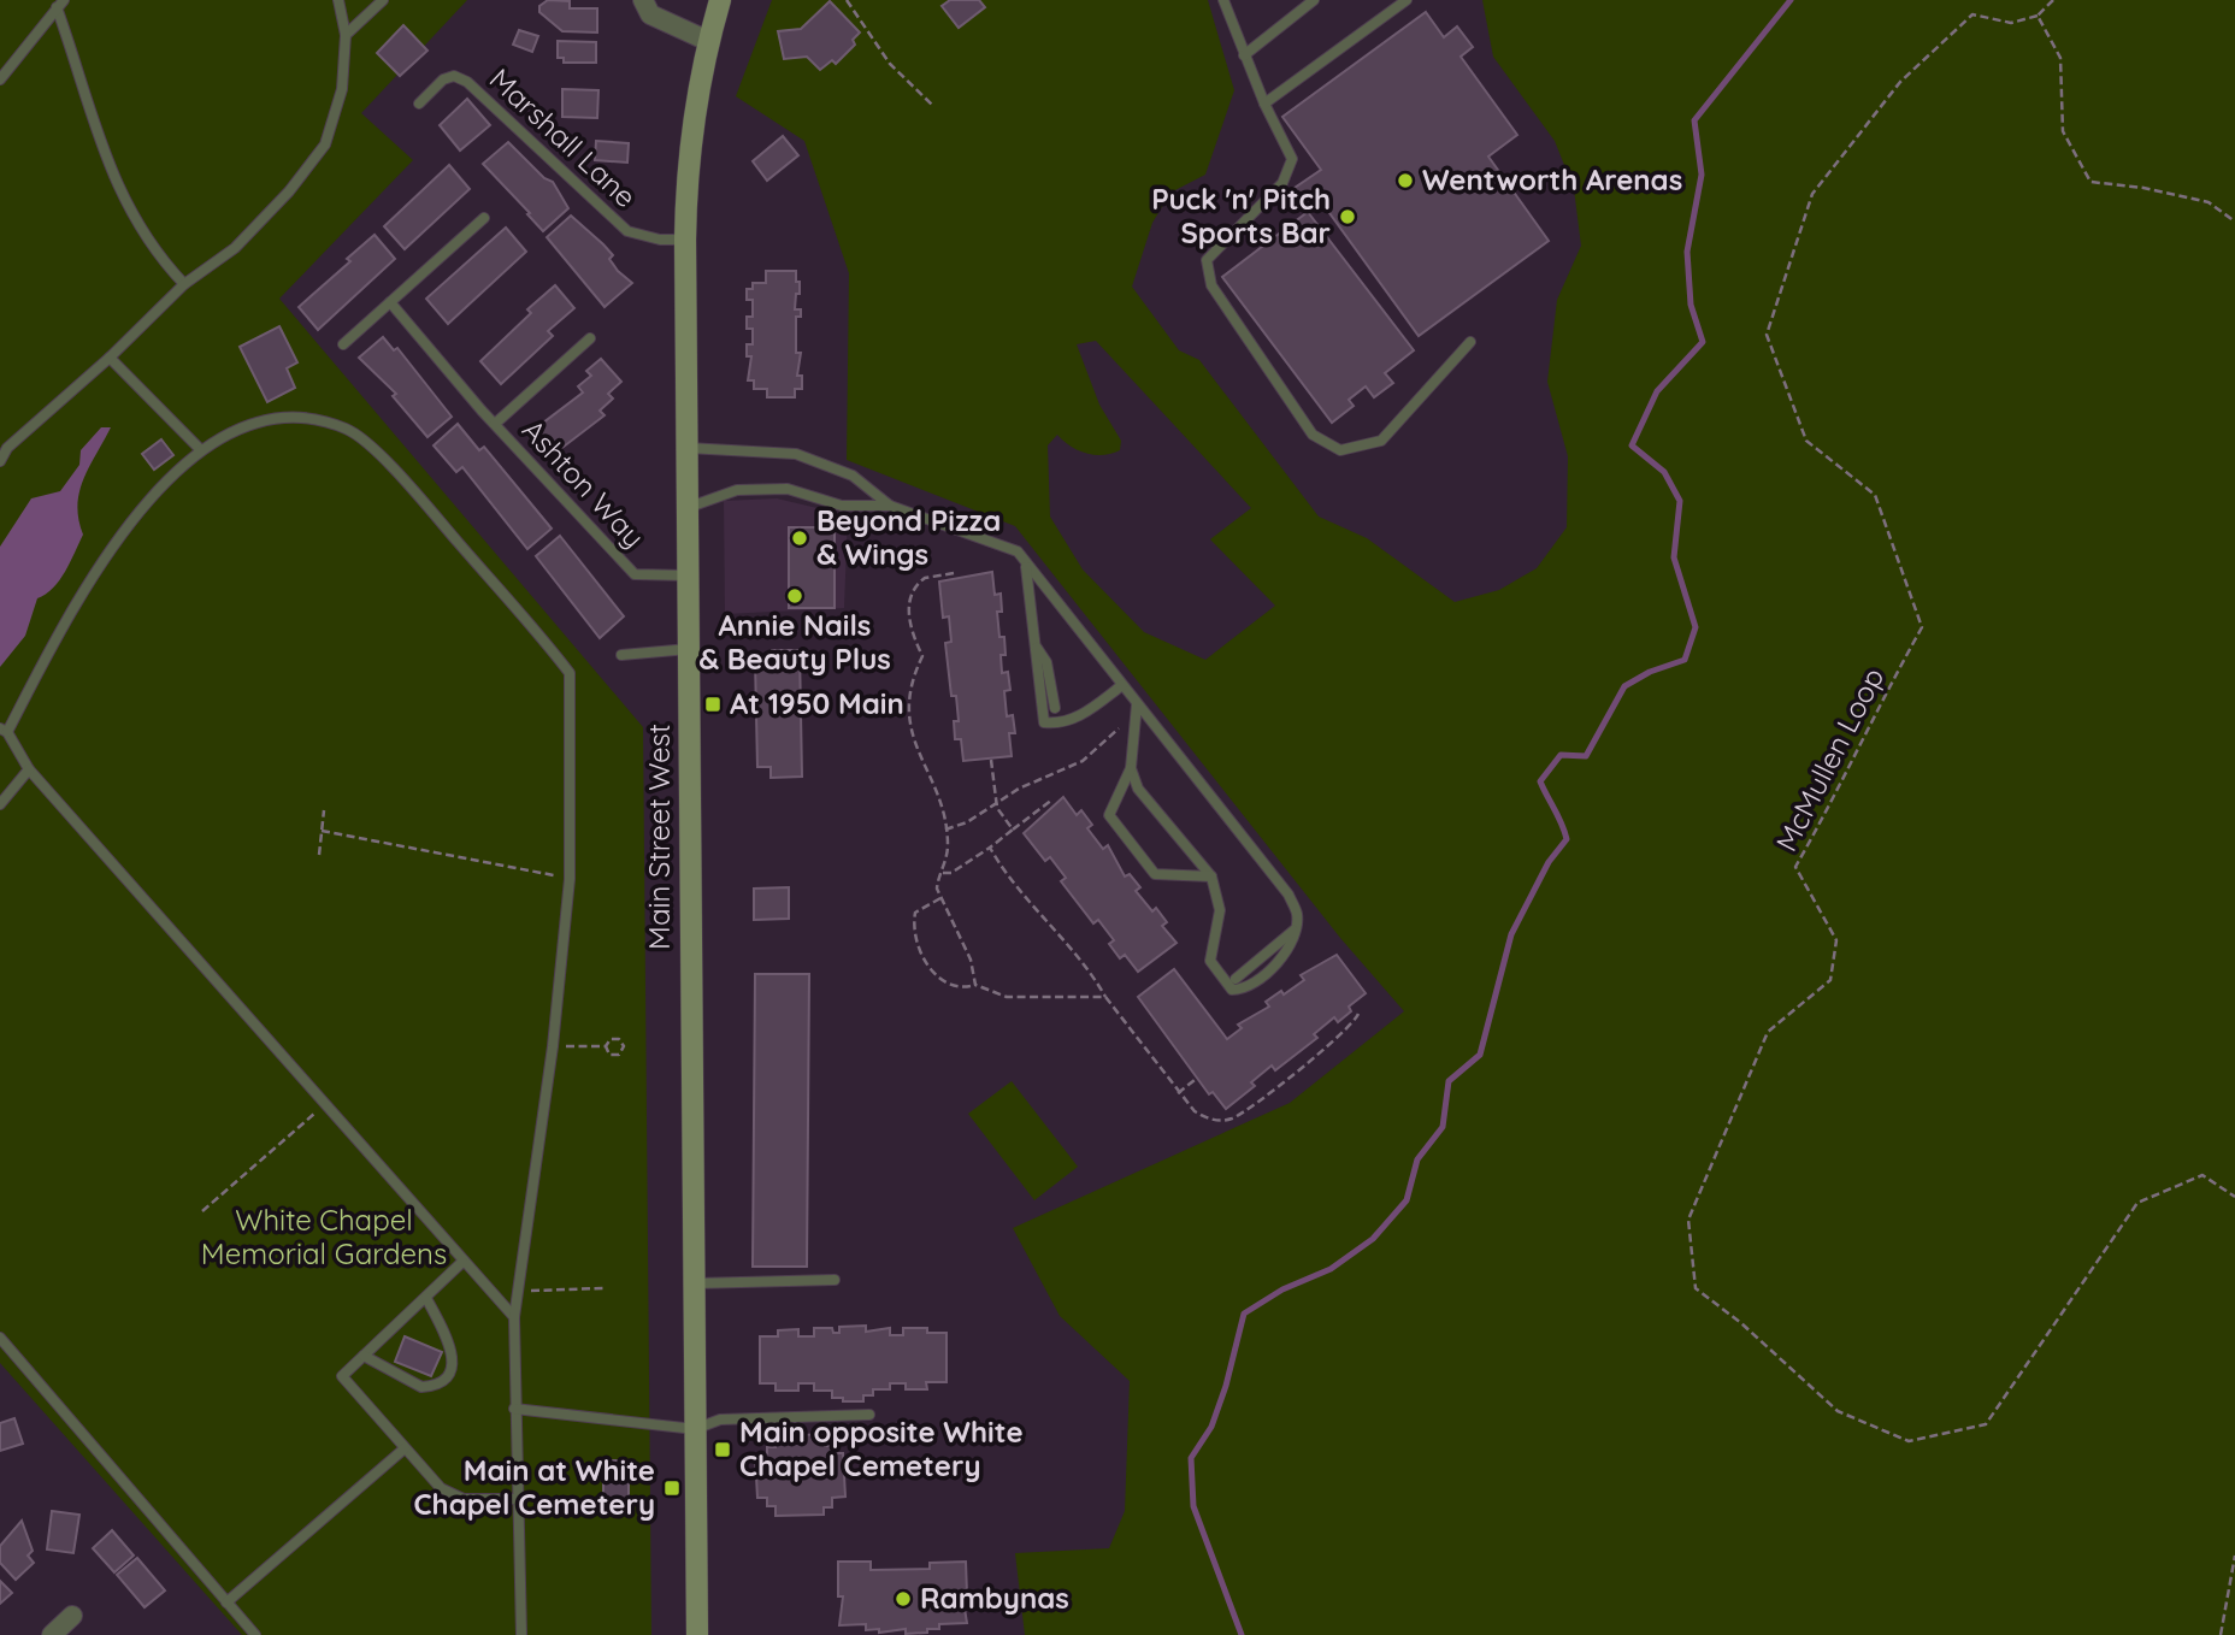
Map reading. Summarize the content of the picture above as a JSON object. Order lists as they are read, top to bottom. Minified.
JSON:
{"streets":{"main road":["Main Street West"],"lane":["Marshall Lane","Ashton Way"],"path":["McMullen Loop"]},"crossings":[["Marshall Lane","Main Street West"],["Ashton Way","Main Street West"]],"parks":["White Chapel Memorial Gardens"],"places":{"other":["Wentworth Arenas","Puck 'n' Pitch Sports Bar","Beyond Pizza & Wings","Annie Nails & Beauty Plus","Rambynas"],"transit":["At 1950 Main","Main opposite White Chapel Cemetery","Main at White Chapel Cemetery"]}}
